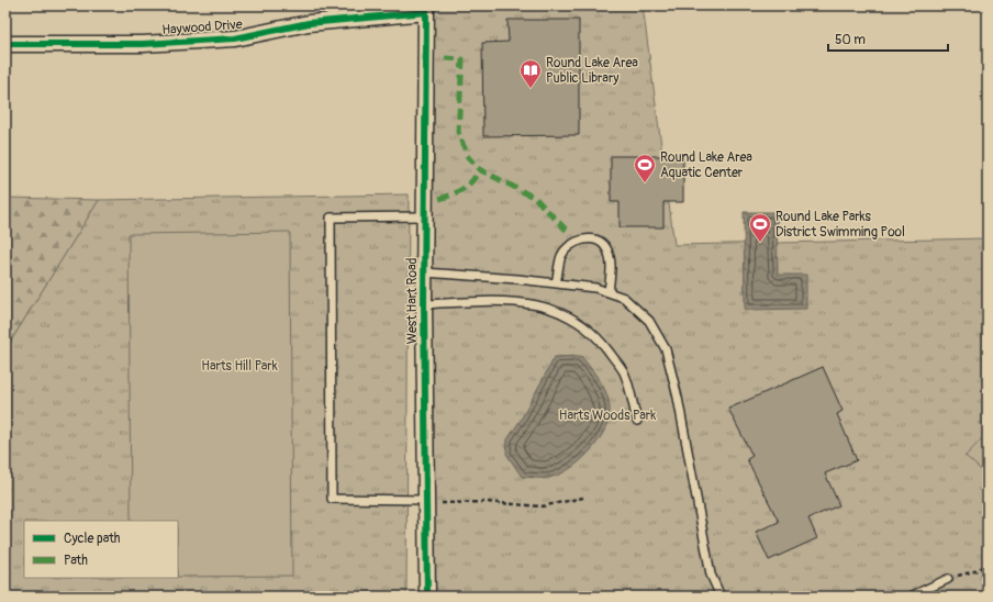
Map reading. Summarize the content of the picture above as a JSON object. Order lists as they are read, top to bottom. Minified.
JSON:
{"streets":{"street":["Haywood Drive","West Hart Road"]},"crossings":[["Haywood Drive","West Hart Road"]],"parks":["Harts Hill Park","Harts Woods Park"],"places":{"library":["Round Lake Area Public Library"],"sports":["Round Lake Area Aquatic Center","Round Lake Parks District Swimming Pool"]},"legend":["Cycle path","Path"],"scale_bar":"50 m"}
